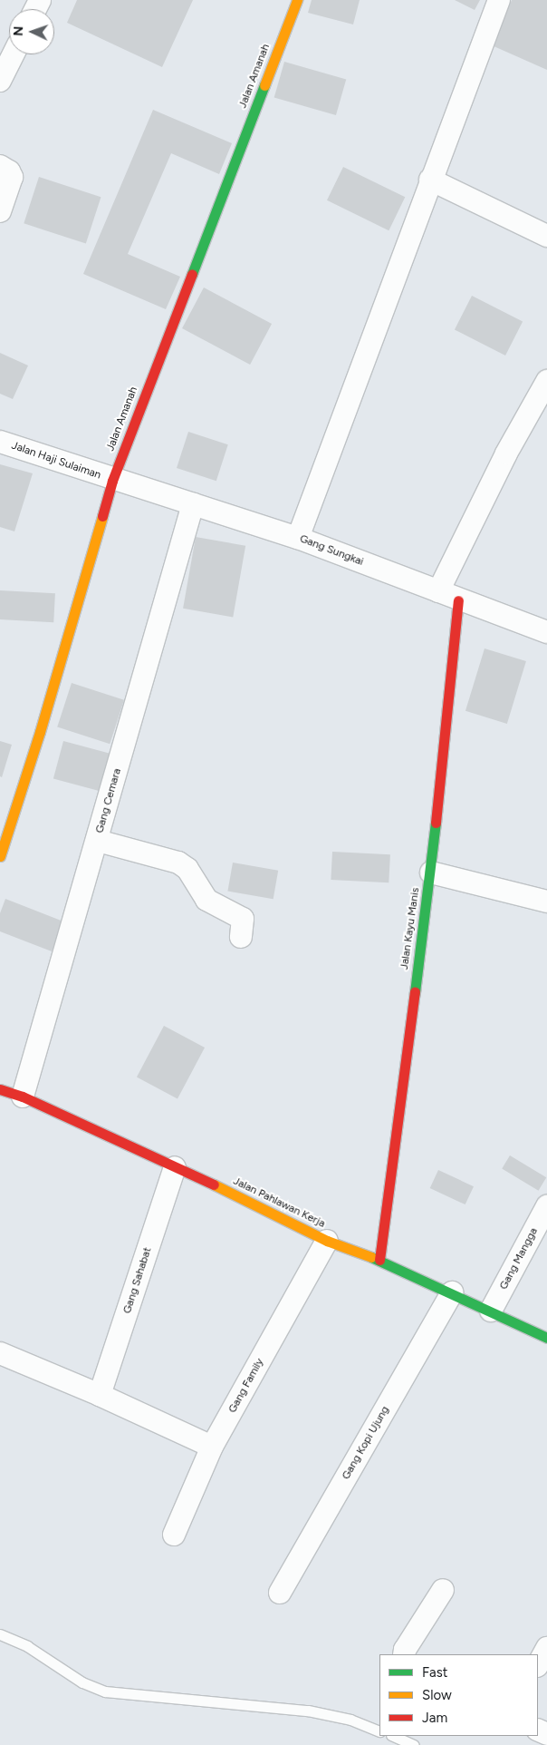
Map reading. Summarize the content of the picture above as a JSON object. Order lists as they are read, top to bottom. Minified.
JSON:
{"streets":{"street":["Jalan Amanah","Jalan Haji Sulaiman","Gang Sungkai","Gang Cemara","Jalan Kayu Manis","Jalan Pahlawan Kerja","Gang Mangga","Gang Sahabat","Gang Family","Gang Kopi Ujung"]},"crossings":[["Jalan Amanah","Jalan Haji Sulaiman"],["Jalan Amanah","Gang Sungkai"],["Jalan Haji Sulaiman","Gang Sungkai"],["Gang Sungkai","Gang Cemara"],["Gang Sungkai","Jalan Kayu Manis"],["Gang Cemara","Jalan Pahlawan Kerja"],["Jalan Kayu Manis","Jalan Pahlawan Kerja"],["Jalan Pahlawan Kerja","Gang Mangga"],["Jalan Pahlawan Kerja","Gang Sahabat"],["Jalan Pahlawan Kerja","Gang Family"],["Jalan Pahlawan Kerja","Gang Kopi Ujung"]],"legend":["Fast","Slow","Jam"],"north":"left"}
